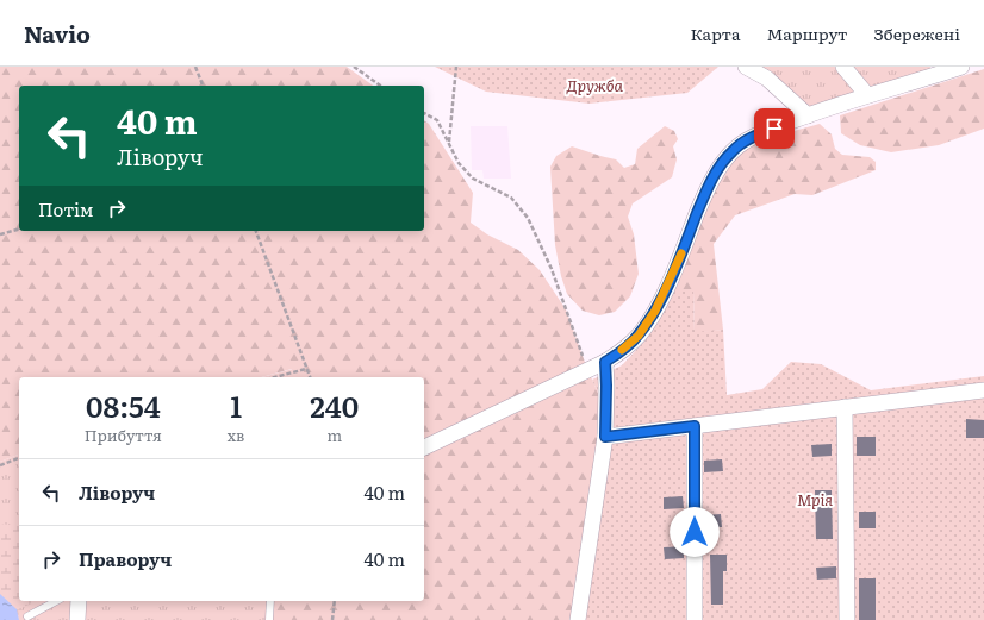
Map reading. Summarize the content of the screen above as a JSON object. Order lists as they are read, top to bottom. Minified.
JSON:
{"parks":["Дружба","Мрія"],"page":{"header":"Navio","nav":["Карта","Маршрут","Збережені"],"turn":["40 m","Ліворуч"],"then":"Потім","eta":["08:54","Прибуття","1","хв","240","m"],"list":[{"name":"Ліворуч","value":"40 m"},{"name":"Праворуч","value":"40 m"}]}}
